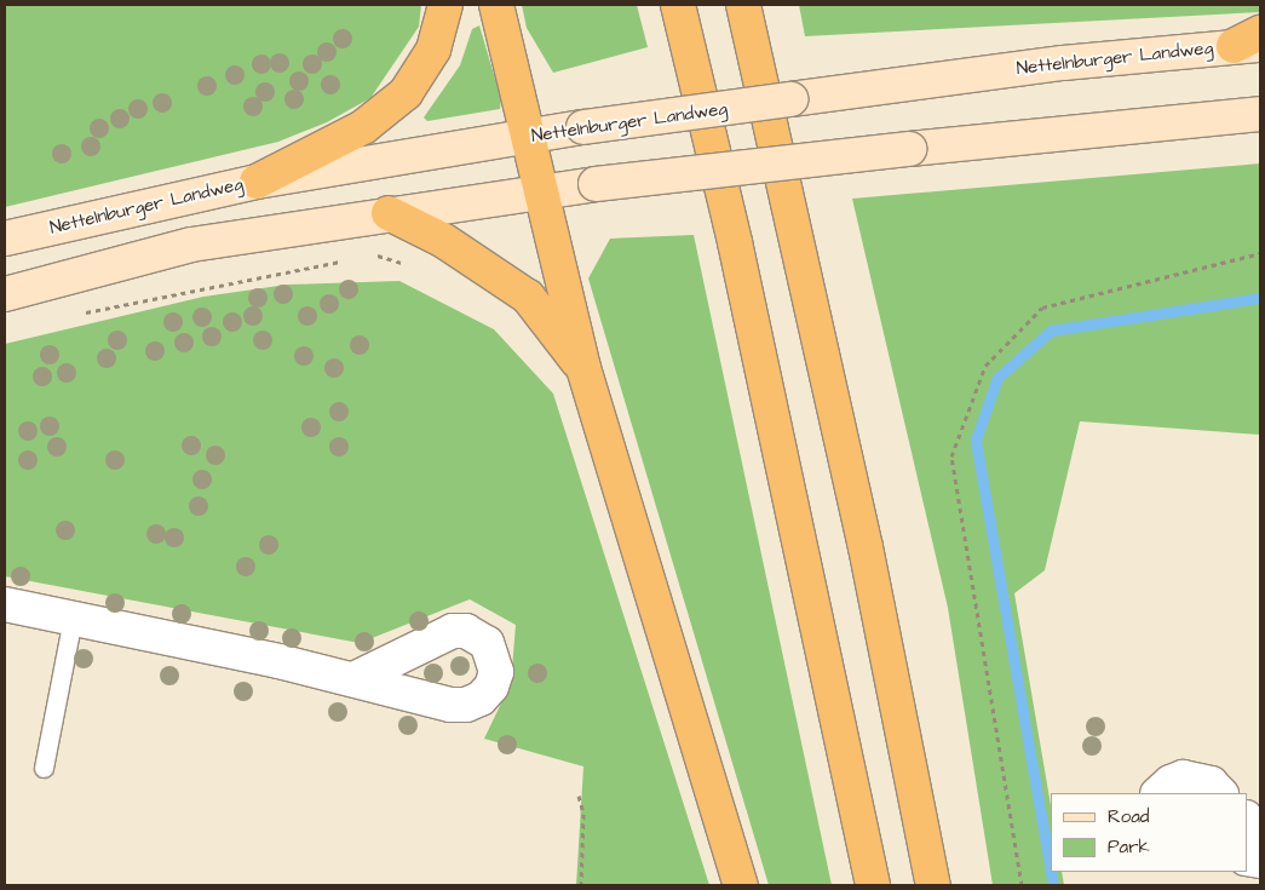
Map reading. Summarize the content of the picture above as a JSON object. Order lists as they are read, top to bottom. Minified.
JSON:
{"streets":{"main road":["Nettelnburger Landweg"]},"legend":["Road","Park"]}
